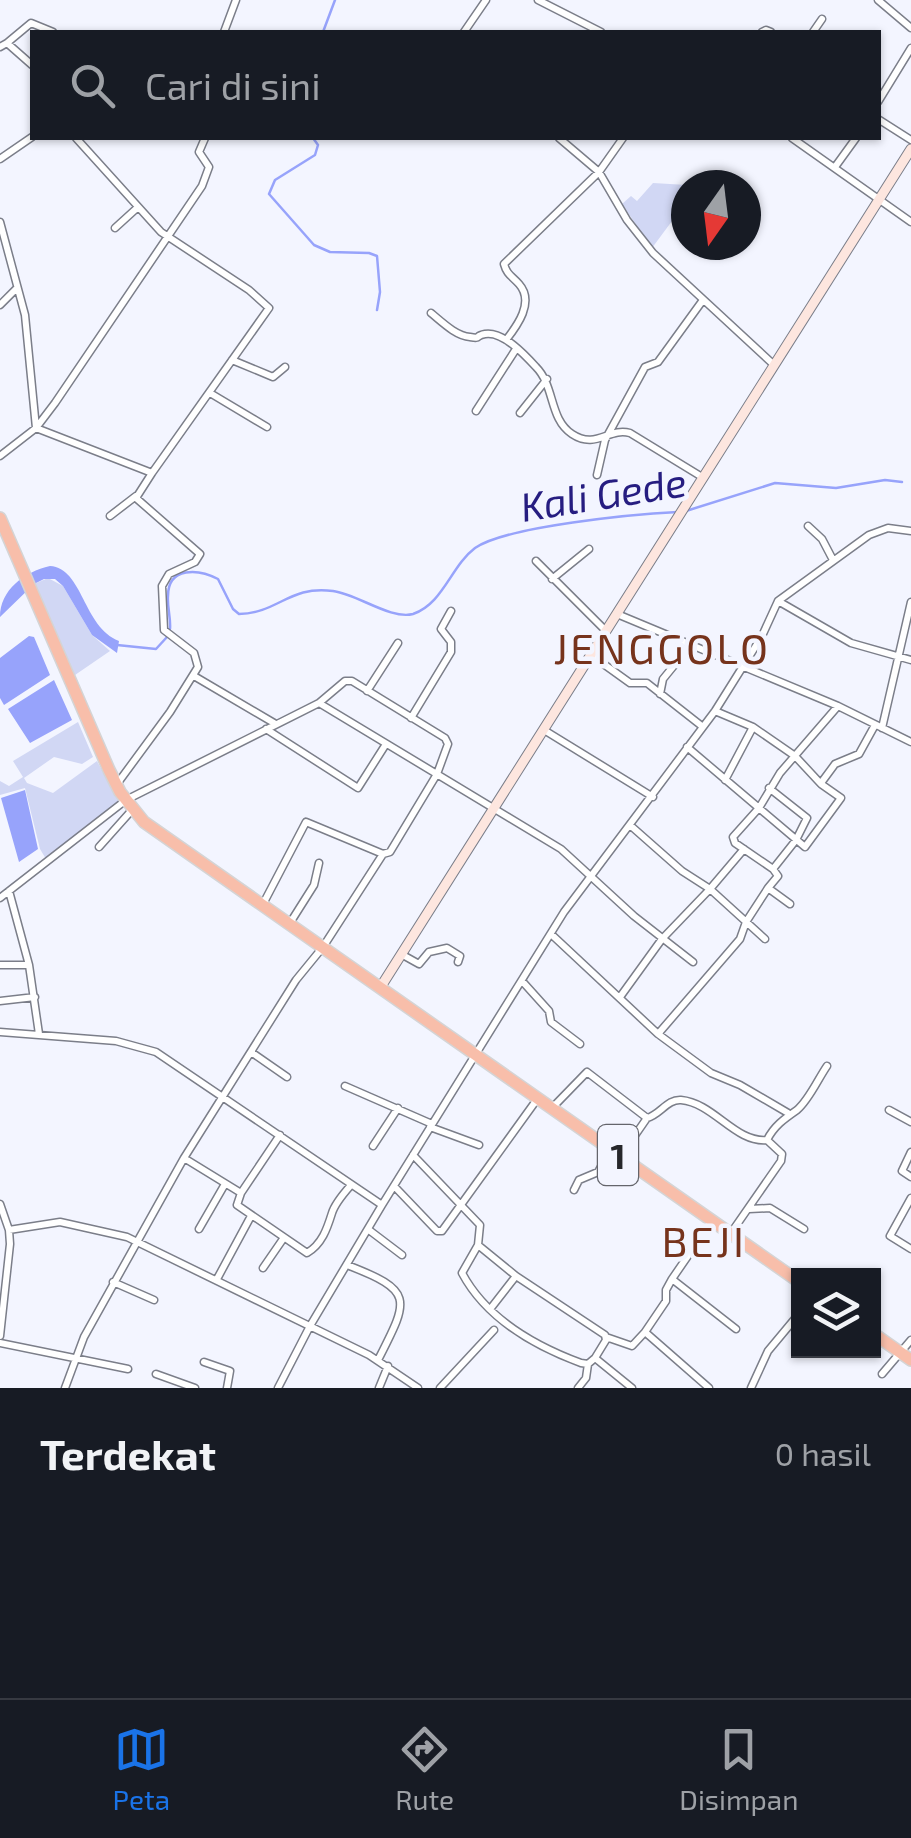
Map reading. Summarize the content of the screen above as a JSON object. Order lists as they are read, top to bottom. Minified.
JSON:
{"streets":{"highway":["1"]},"districts":["JENGGOLO","BEJI"],"water":["Kali Gede"],"north":"bottom","page":{"search":"Cari di sini","heading":["Terdekat","0 hasil"],"nav":["Peta","Rute","Disimpan"]}}
